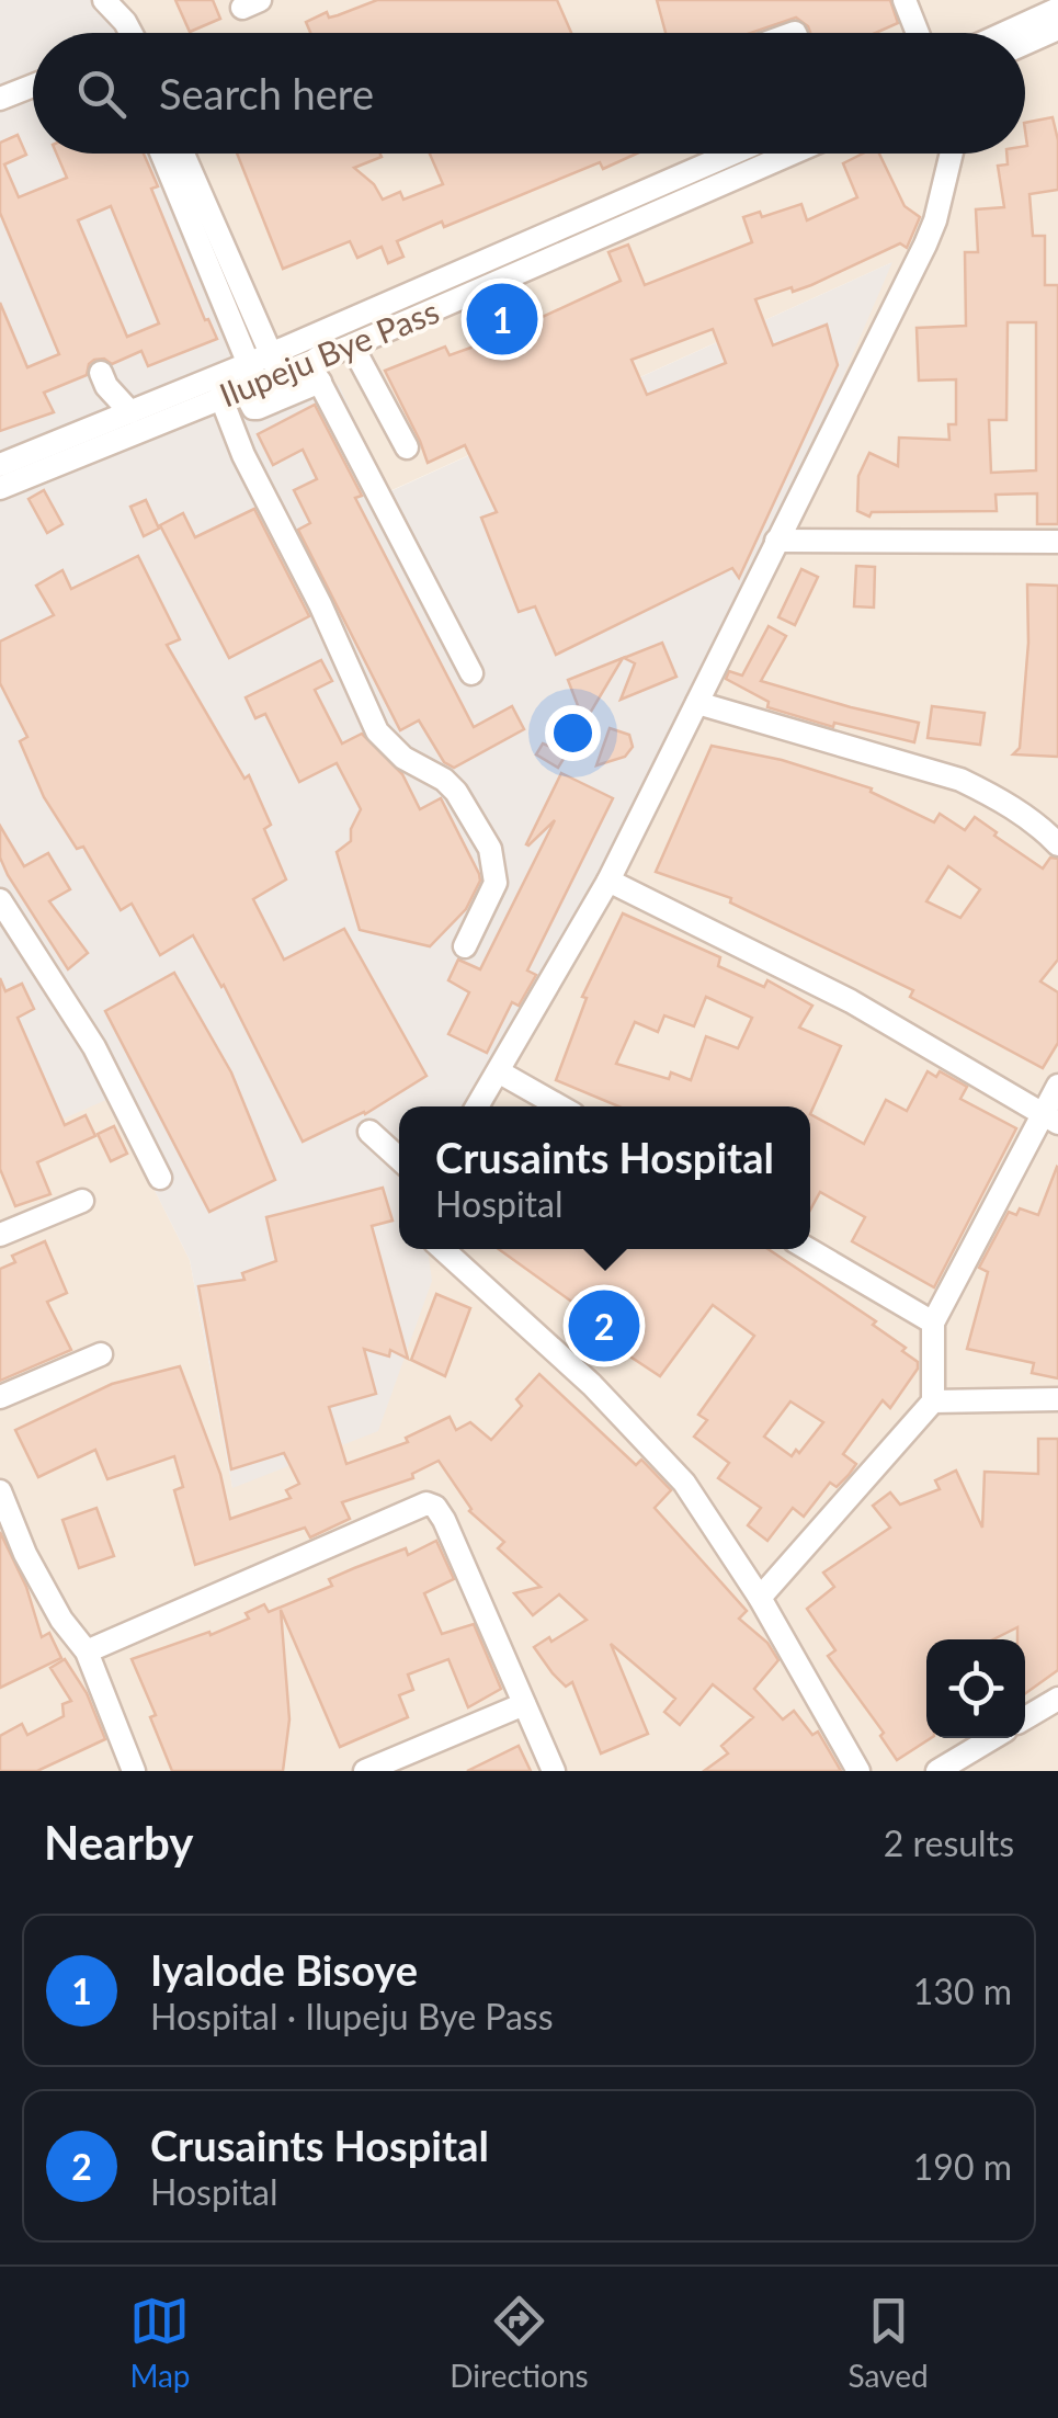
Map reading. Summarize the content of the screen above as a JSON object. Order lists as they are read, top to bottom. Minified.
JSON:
{"streets":{"street":["Ilupeju Bye Pass"]},"page":{"search":"Search here","pins":["1","2"],"popup":["Crusaints Hospital","Hospital"],"heading":["Nearby","2 results"],"list":[{"mark":"1","name":"Iyalode Bisoye","note":"Hospital · Ilupeju Bye Pass","value":"130 m"},{"mark":"2","name":"Crusaints Hospital","note":"Hospital","value":"190 m"}],"nav":["Map","Directions","Saved"]}}
